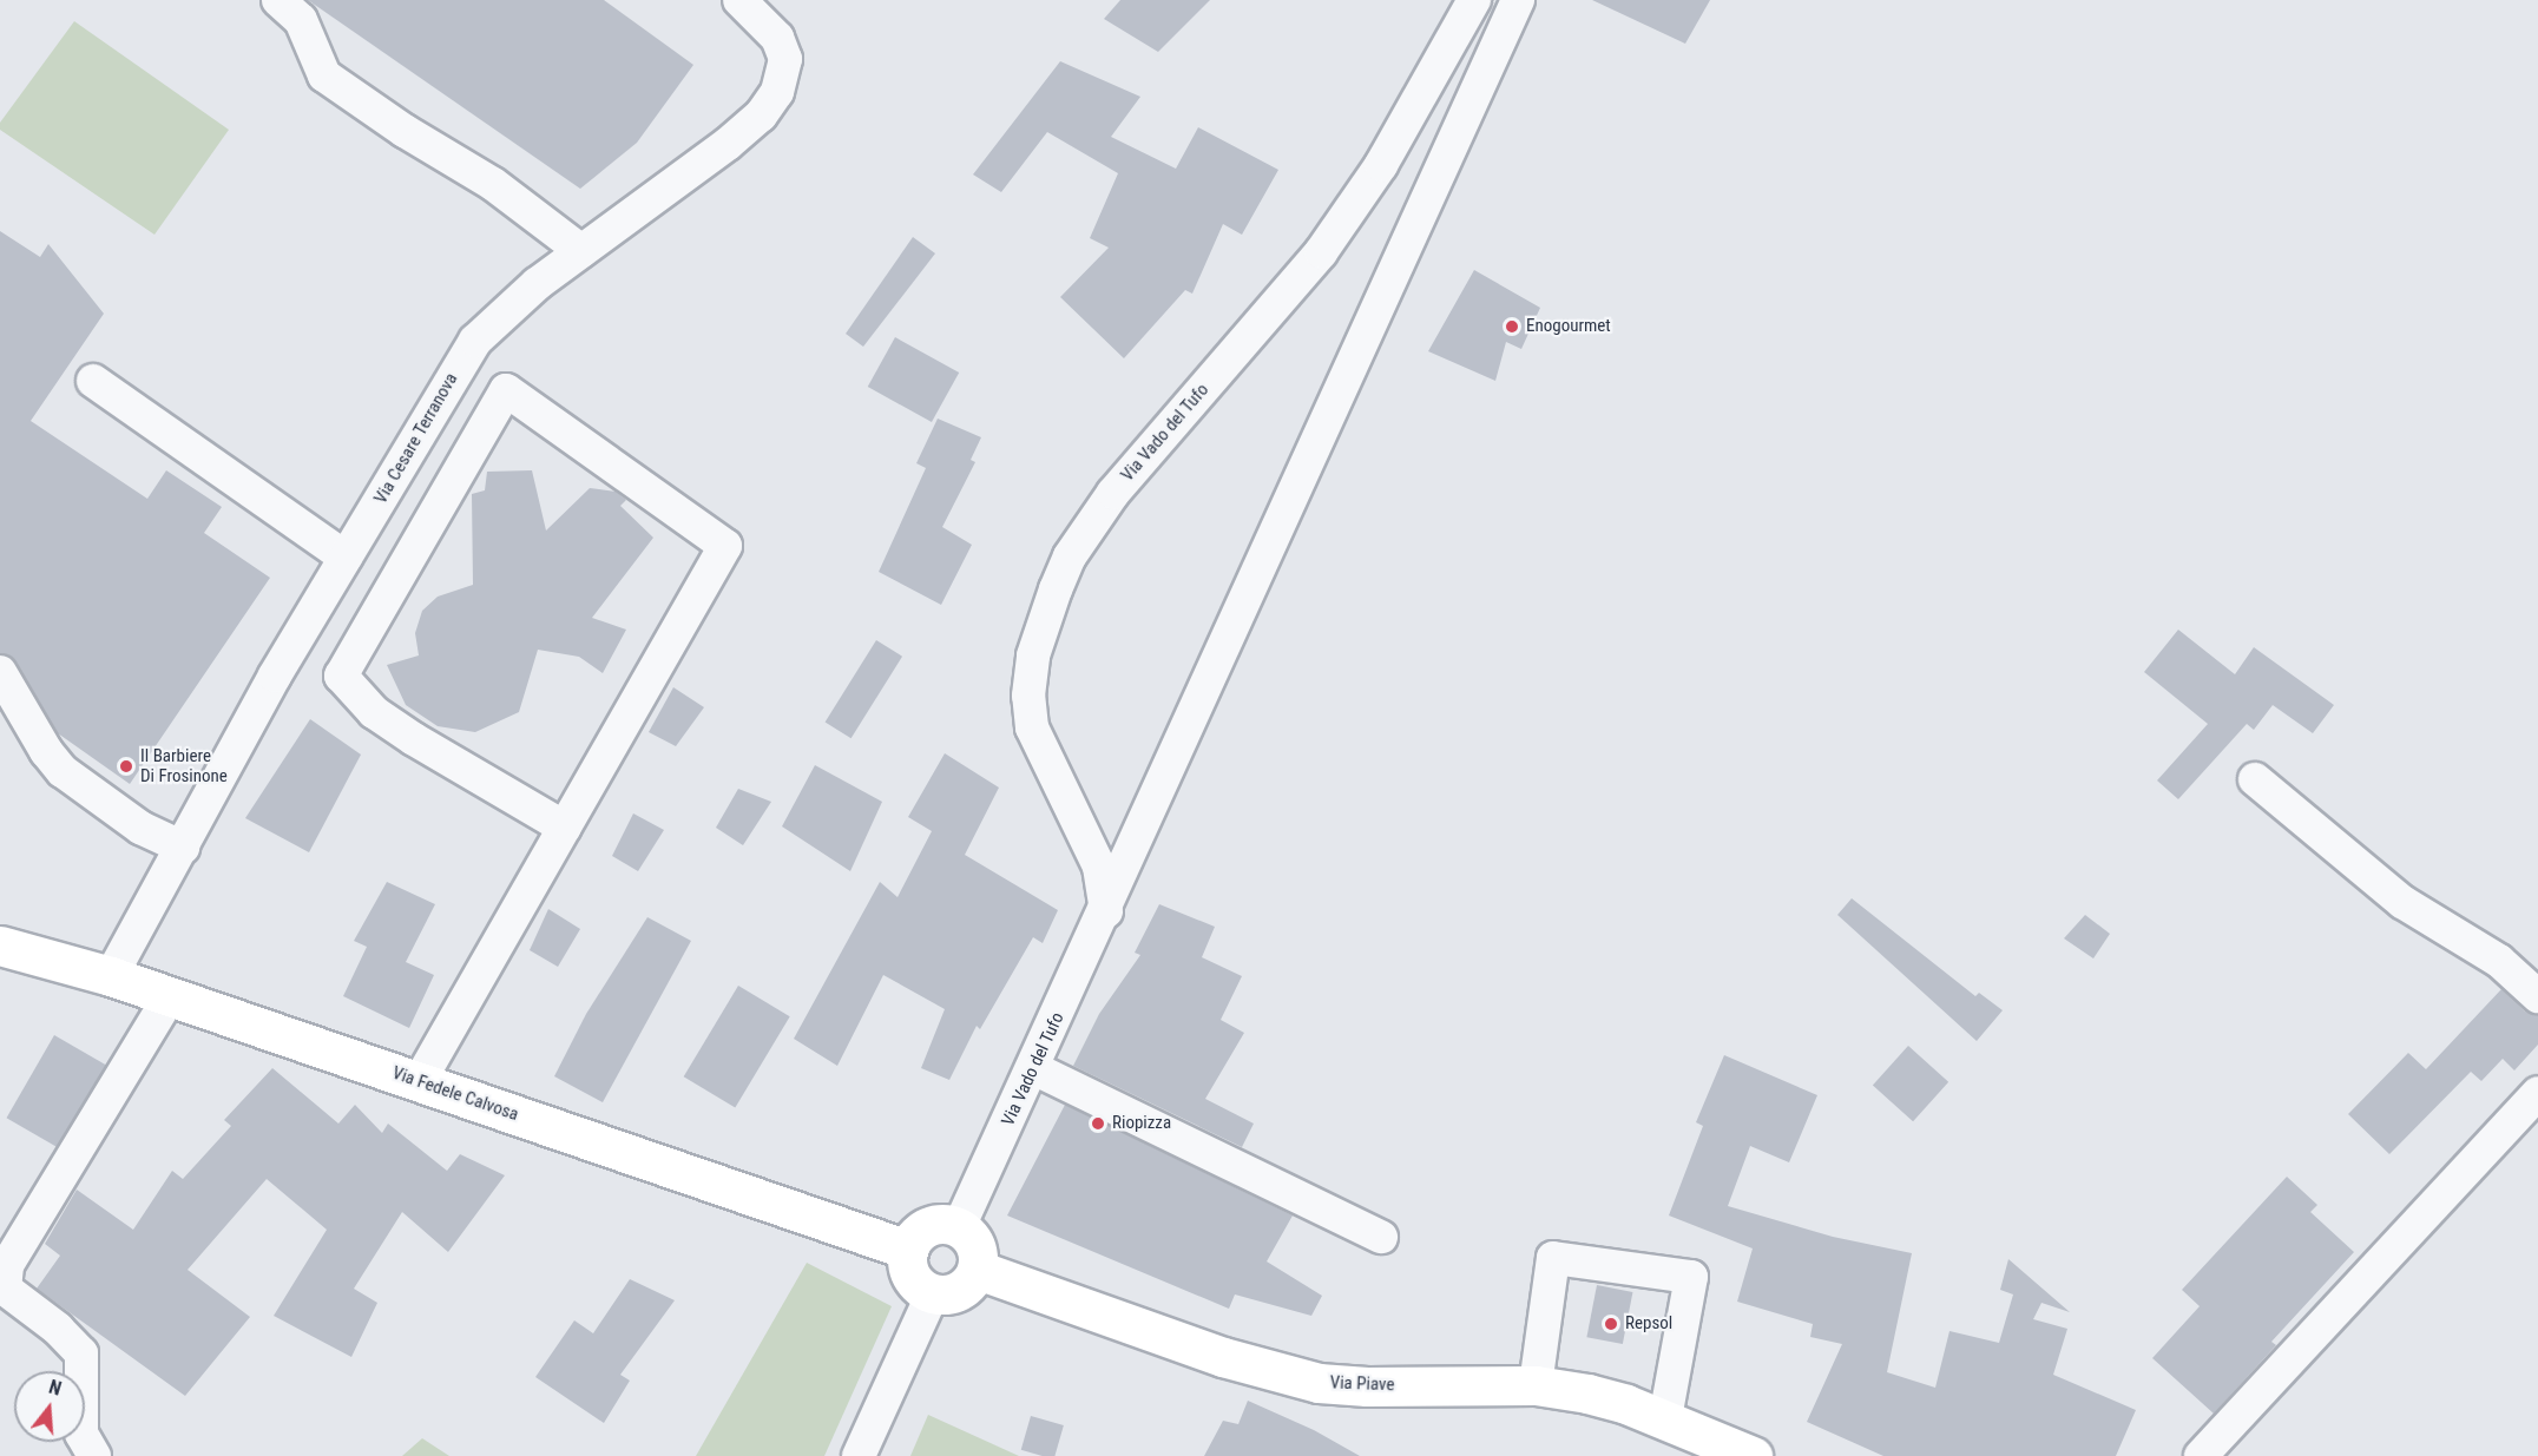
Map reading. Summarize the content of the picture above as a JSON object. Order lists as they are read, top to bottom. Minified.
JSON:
{"streets":{"main road":["Via Fedele Calvosa","Via Piave"],"street":["Via Vado del Tufo","Via Cesare Terranova"]},"crossings":[["Via Vado del Tufo","Via Fedele Calvosa"],["Via Vado del Tufo","Via Piave"],["Via Cesare Terranova","Via Fedele Calvosa"],["Via Fedele Calvosa","Via Piave"]],"places":["Enogourmet","Il Barbiere Di Frosinone","Riopizza","Repsol"],"north":"top"}
